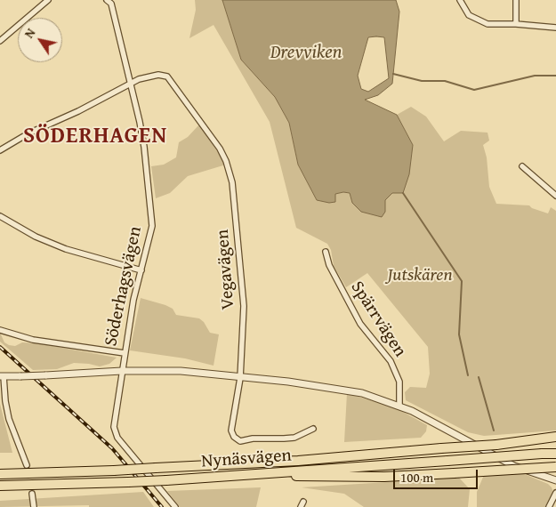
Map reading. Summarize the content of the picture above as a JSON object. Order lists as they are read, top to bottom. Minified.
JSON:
{"streets":{"highway":["Nynäsvägen"],"street":["Vegavägen","Söderhagsvägen","Spärrvägen"]},"crossings":[["Vegavägen","Söderhagsvägen"]],"districts":["SÖDERHAGEN"],"water":["Drevviken"],"parks":["Jutskären"],"scale_bar":"100 m","north":"top left"}
